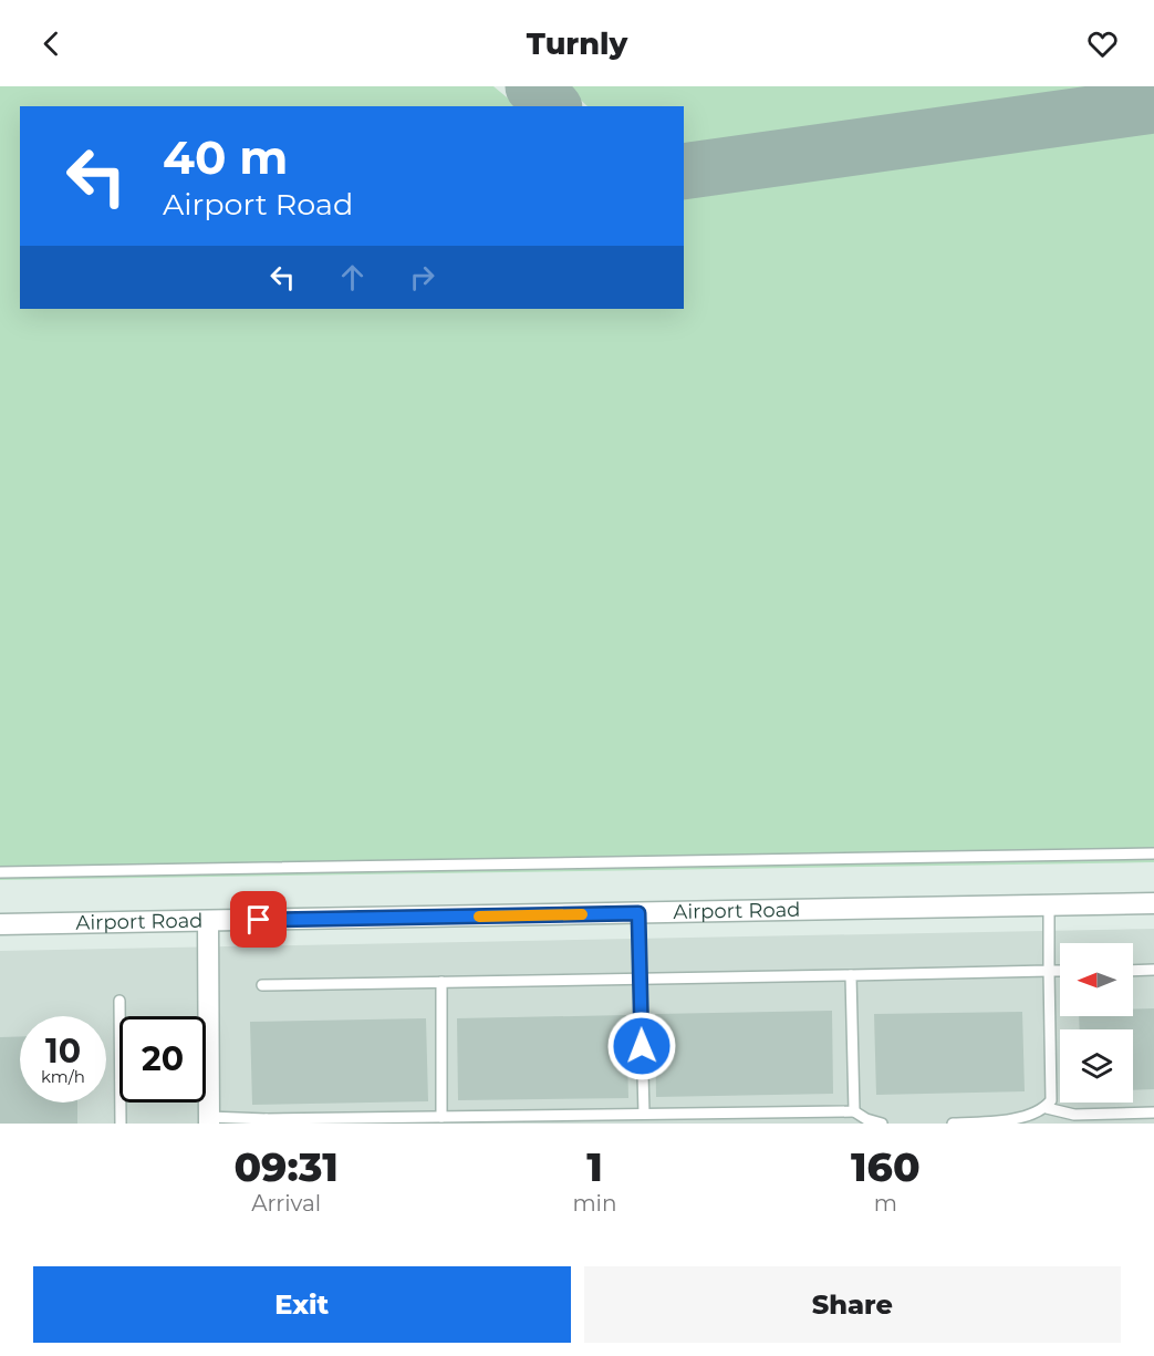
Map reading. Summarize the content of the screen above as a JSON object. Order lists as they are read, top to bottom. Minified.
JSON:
{"streets":{"street":["Airport Road"]},"north":"left","page":{"header":"Turnly","turn":["40 m","Airport Road"],"speed":"10 km/h","limit":"20","eta":["09:31","Arrival","1","min","160","m"],"buttons":["Exit","Share"]}}
